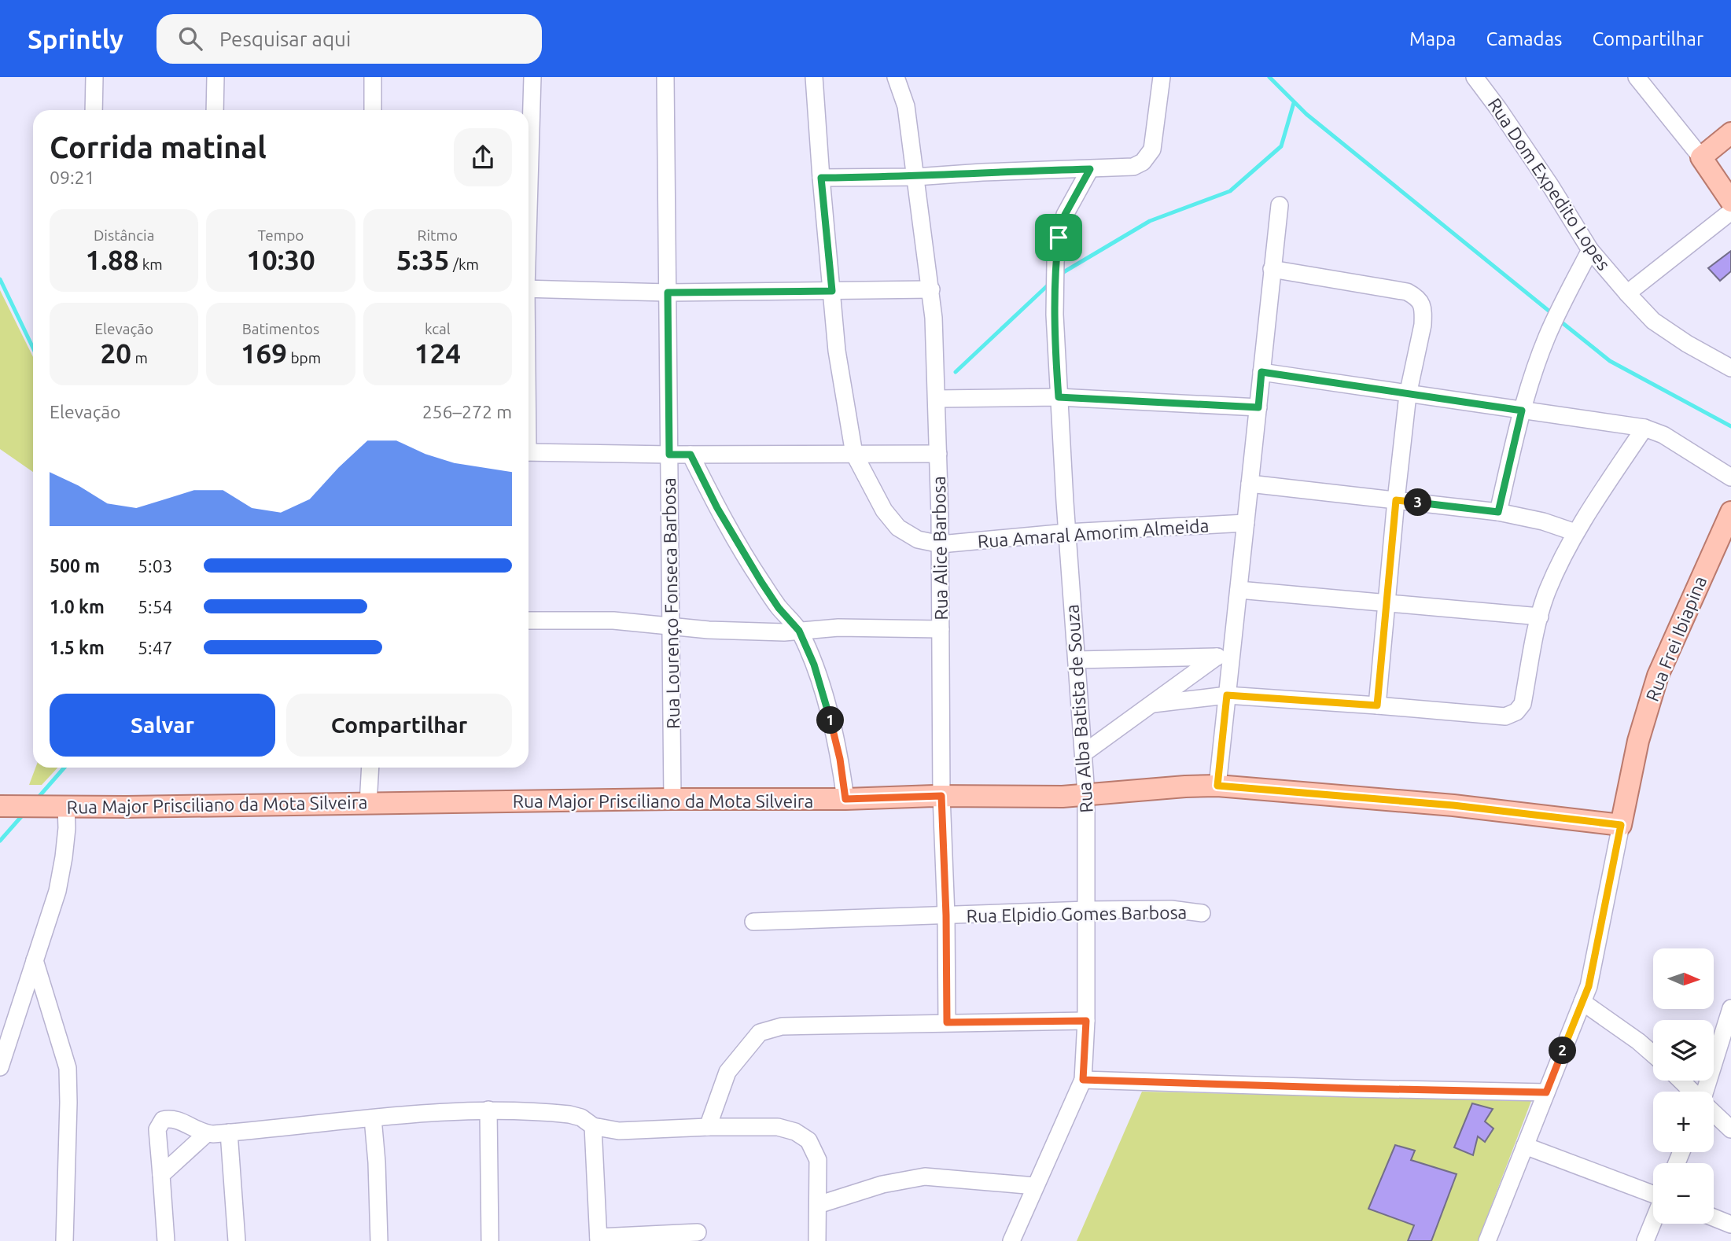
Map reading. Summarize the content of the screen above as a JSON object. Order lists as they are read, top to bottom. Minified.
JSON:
{"streets":{"main road":["Rua Frei Ibiapina","Rua Major Prisciliano da Mota Silveira"],"street":["Rua Dom Expedito Lopes","Rua Amaral Amorim Almeida","Rua Alice Barbosa","Rua Lourenço Fonseca Barbosa","Rua Alba Batista de Souza","Rua Elpidio Gomes Barbosa"]},"crossings":[["Rua Amaral Amorim Almeida","Rua Alice Barbosa"],["Rua Amaral Amorim Almeida","Rua Alba Batista de Souza"],["Rua Alice Barbosa","Rua Major Prisciliano da Mota Silveira"],["Rua Alice Barbosa","Rua Elpidio Gomes Barbosa"],["Rua Lourenço Fonseca Barbosa","Rua Major Prisciliano da Mota Silveira"],["Rua Frei Ibiapina","Rua Major Prisciliano da Mota Silveira"],["Rua Alba Batista de Souza","Rua Major Prisciliano da Mota Silveira"],["Rua Alba Batista de Souza","Rua Elpidio Gomes Barbosa"]],"north":"right","page":{"header":"Sprintly","search":"Pesquisar aqui","nav":["Mapa","Camadas","Compartilhar"],"heading":["Corrida matinal","09:21"],"stats":[["Distância","1.88 km"],["Tempo","10:30"],["Ritmo","5:35 /km"],["Elevação","20 m"],["Batimentos","169 bpm"],["kcal","124"]],"chart":["Elevação","256–272 m"],"pins":["3","1","2"],"list":[{"name":"500 m","note":"5:03"},{"name":"1.0 km","note":"5:54"},{"name":"1.5 km","note":"5:47"}],"buttons":["Salvar","Compartilhar"],"map_buttons":["+","−"]}}
